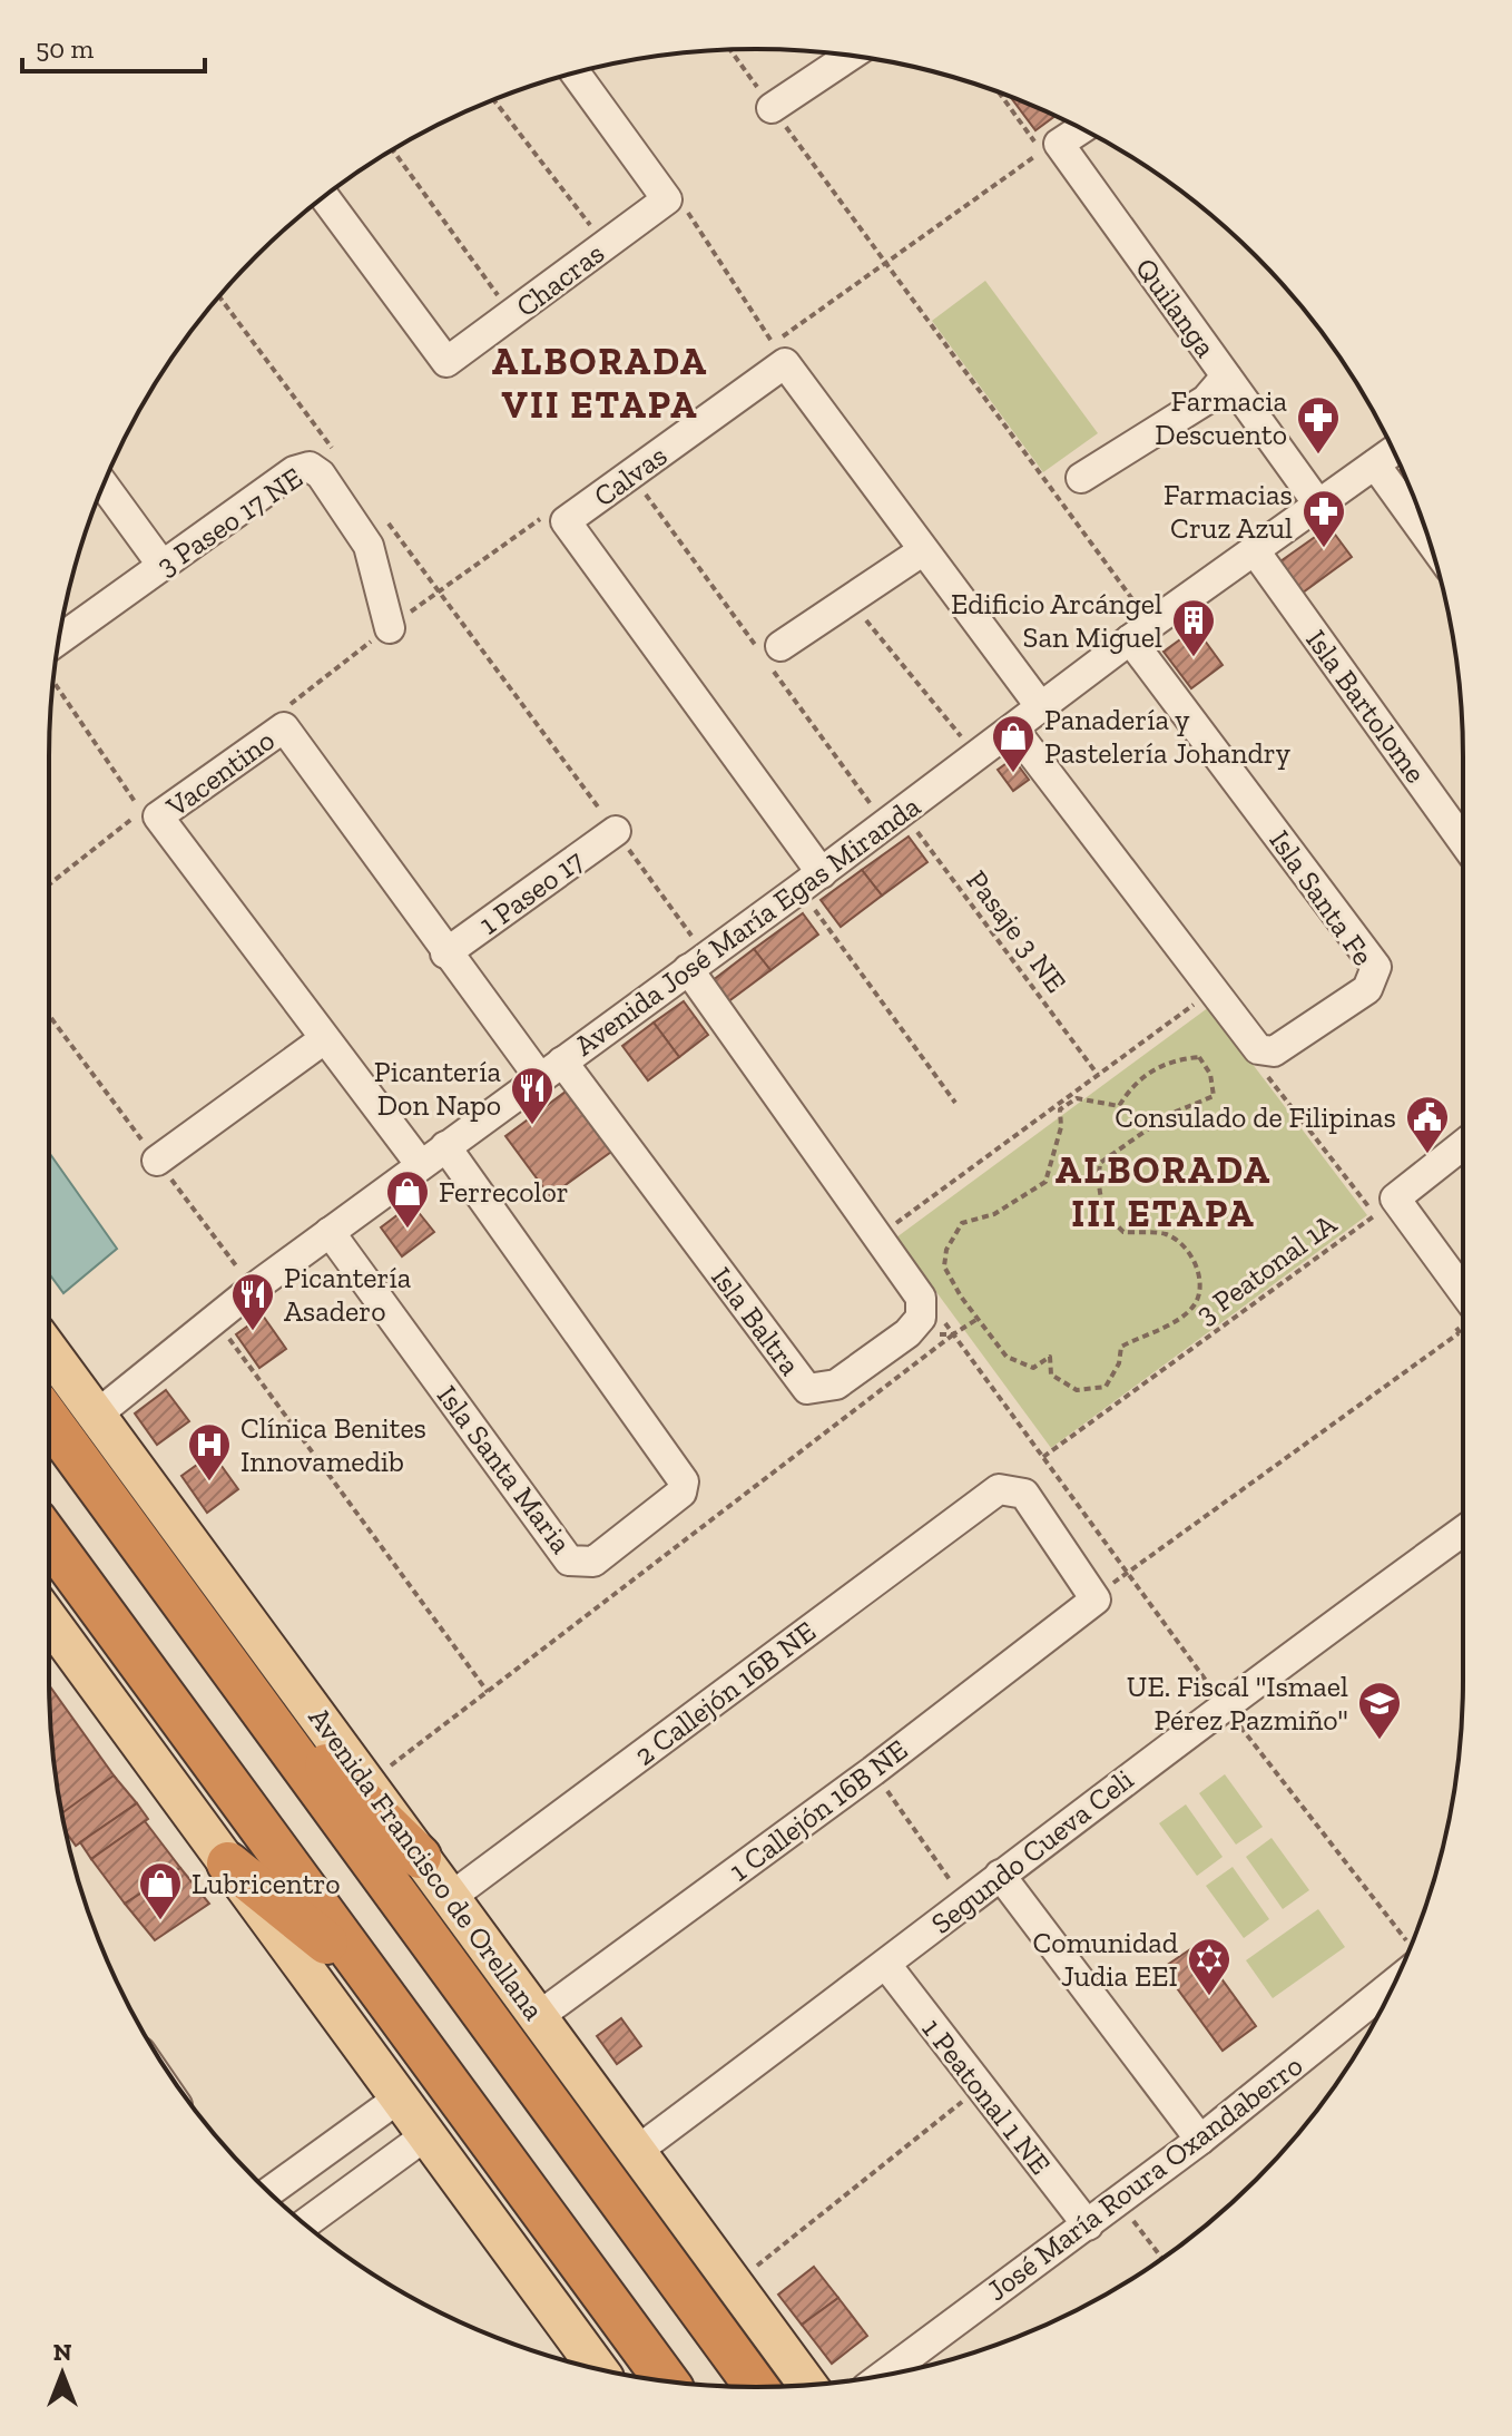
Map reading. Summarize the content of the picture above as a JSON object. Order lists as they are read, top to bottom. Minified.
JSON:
{"streets":{"highway":["Avenida Francisco de Orellana"],"street":["Chacras","Quilanga","Calvas","3 Paseo 17 NE","Isla Bartolome","Vacentino","1 Paseo 17","Isla Santa Fe","Avenida José María Egas Miranda","Isla Baltra","Isla Santa Maria","2 Callejón 16B NE","1 Callejón 16B NE","Segundo Cueva Celi","1 Peatonal 1 NE","José María Roura Oxandaberro"],"path":["Pasaje 3 NE","3 Peatonal 1A"]},"crossings":[["Quilanga","Avenida José María Egas Miranda"],["Calvas","Avenida José María Egas Miranda"],["Isla Bartolome","Avenida José María Egas Miranda"],["Vacentino","1 Paseo 17"],["Vacentino","Avenida José María Egas Miranda"],["Vacentino","Isla Baltra"],["Isla Santa Fe","Avenida José María Egas Miranda"],["Avenida José María Egas Miranda","Pasaje 3 NE"],["Avenida José María Egas Miranda","Isla Baltra"],["Avenida José María Egas Miranda","Isla Santa Maria"],["Avenida José María Egas Miranda","Avenida Francisco de Orellana"],["2 Callejón 16B NE","1 Callejón 16B NE"],["2 Callejón 16B NE","Avenida Francisco de Orellana"],["1 Callejón 16B NE","Avenida Francisco de Orellana"],["Segundo Cueva Celi","Avenida Francisco de Orellana"],["Segundo Cueva Celi","1 Peatonal 1 NE"],["1 Peatonal 1 NE","José María Roura Oxandaberro"]],"districts":["ALBORADA VII ETAPA","ALBORADA III ETAPA"],"places":{"pharmacy":["Farmacia Descuento","Farmacias Cruz Azul"],"building":["Edificio Arcángel San Miguel"],"shop":["Panadería y Pastelería Johandry","Ferrecolor","Lubricentro"],"restaurant":["Picantería Don Napo","Picantería Asadero"],"public building":["Consulado de Filipinas"],"hospital":["Clínica Benites Innovamedib"],"school or university":["UE. Fiscal \"Ismael Pérez Pazmiño\""],"synagogue":["Comunidad Judia EEI"]},"scale_bar":"50 m","north":"top"}
